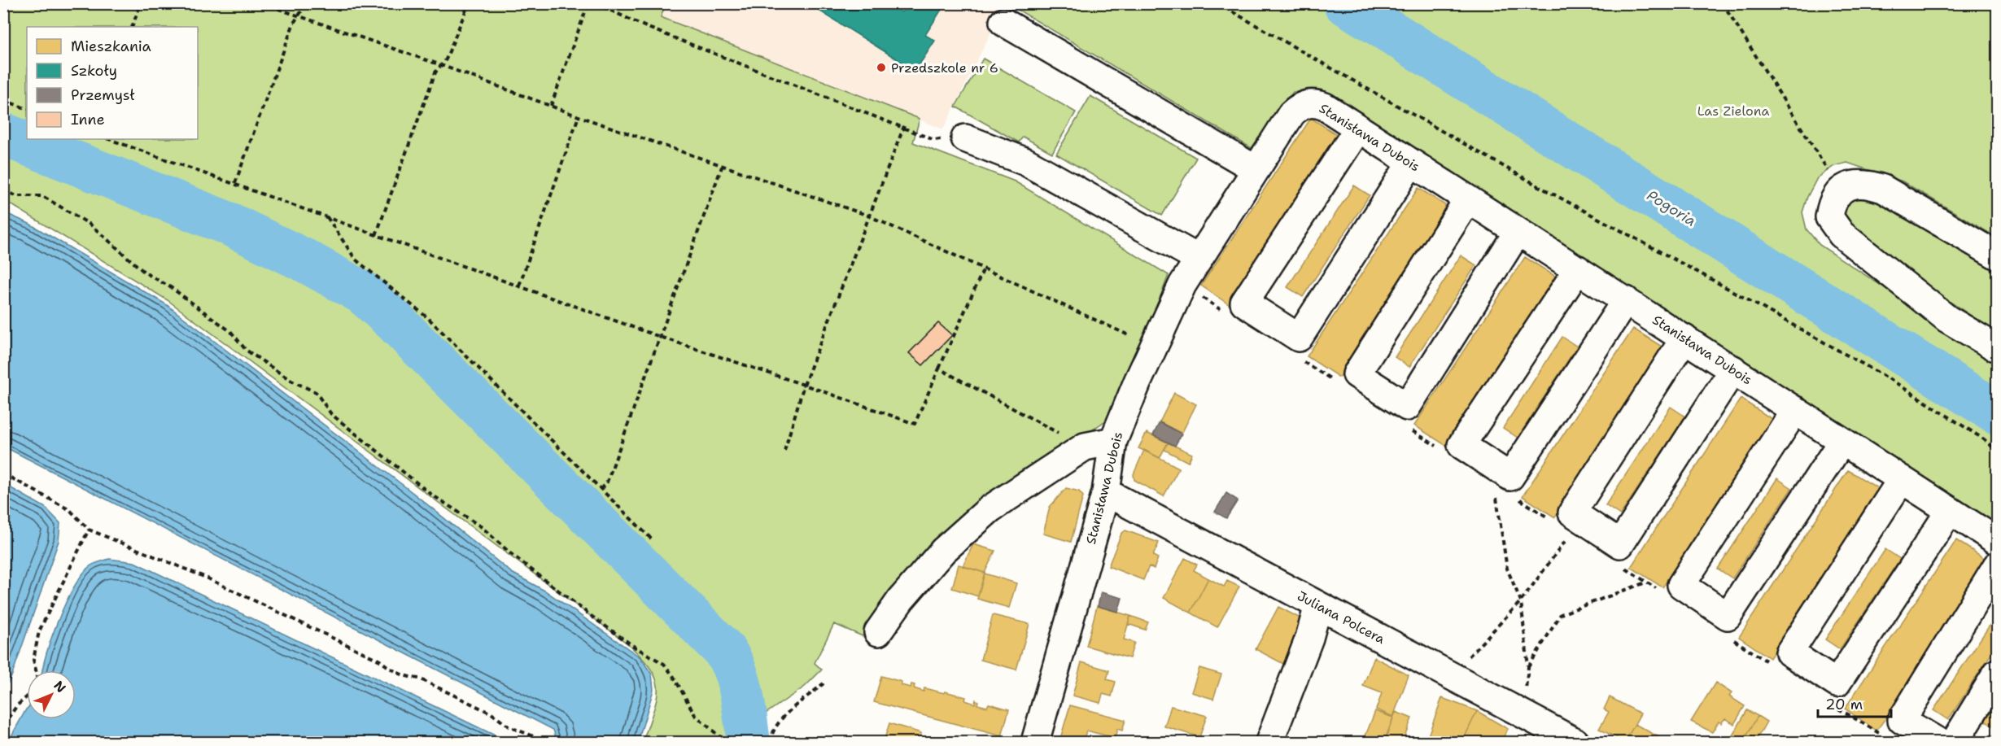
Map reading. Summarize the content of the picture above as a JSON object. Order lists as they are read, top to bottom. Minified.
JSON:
{"streets":{"street":["Stanisława Dubois","Juliana Polcera"]},"crossings":[["Stanisława Dubois","Juliana Polcera"]],"water":["Pogoria"],"parks":["Las Zielona"],"places":["Przedszkole nr 6"],"legend":["Mieszkania","Szkoły","Przemysł","Inne"],"scale_bar":"20 m","north":"top right"}
